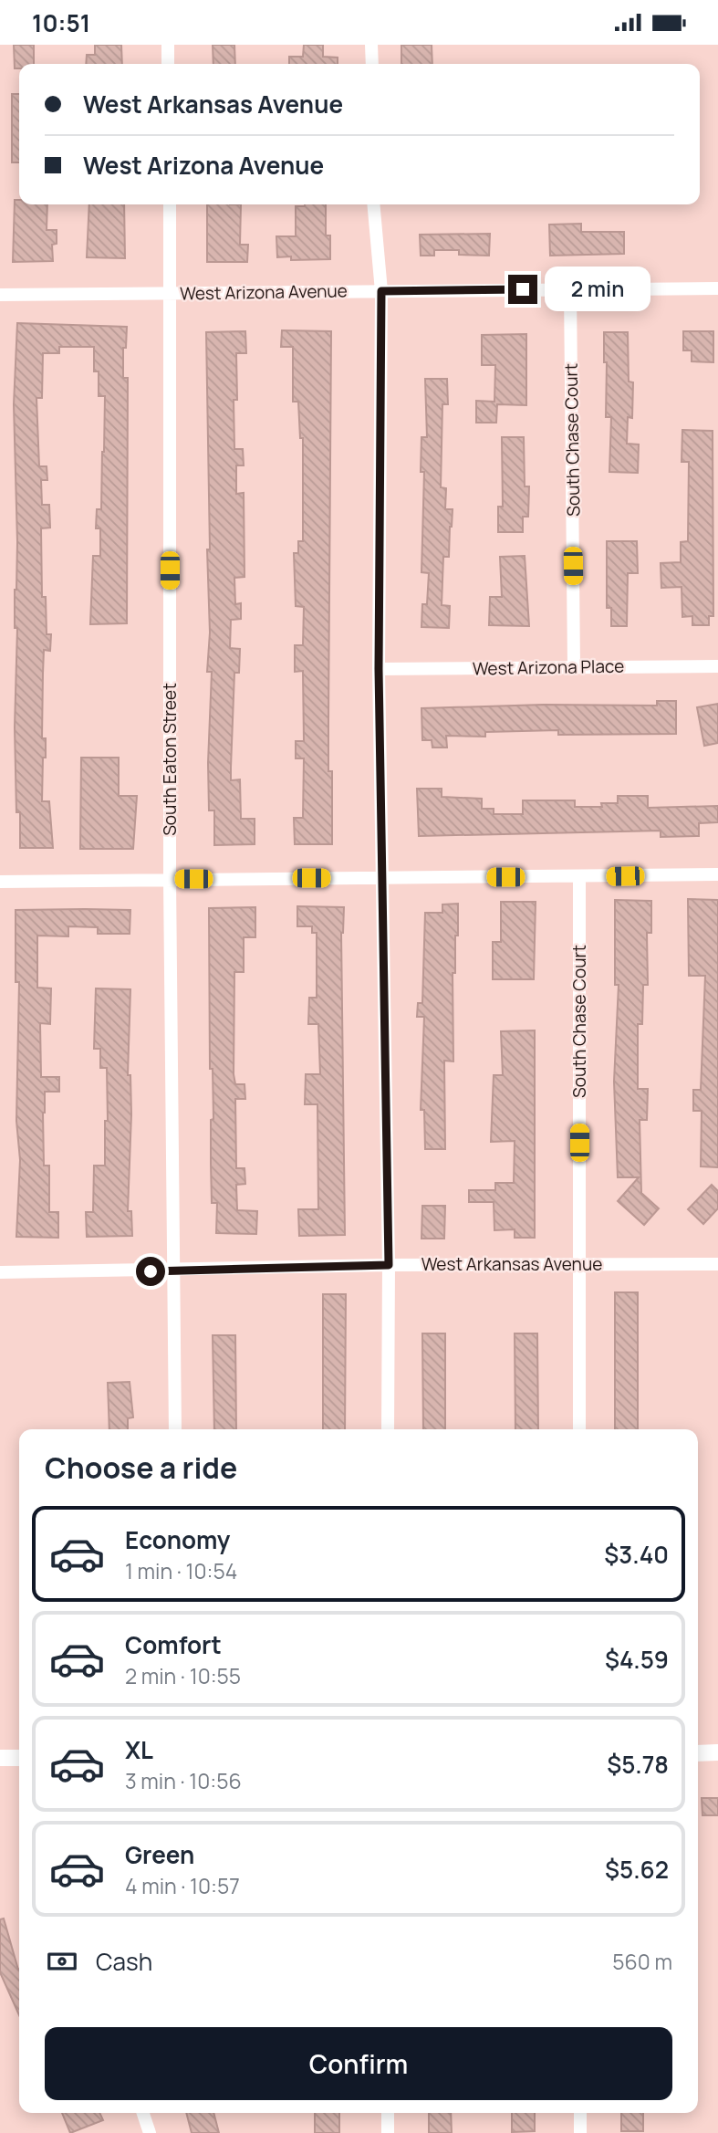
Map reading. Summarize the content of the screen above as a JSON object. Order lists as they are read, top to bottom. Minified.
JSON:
{"streets":{"street":["West Arizona Avenue","South Chase Court","West Arizona Place","South Eaton Street","West Arkansas Avenue"]},"crossings":[["West Arizona Avenue","South Chase Court"],["West Arizona Avenue","South Eaton Street"],["South Chase Court","West Arizona Place"],["South Chase Court","West Arkansas Avenue"],["South Eaton Street","West Arkansas Avenue"]],"page":{"status":"10:51","banner":["West Arkansas Avenue","West Arizona Avenue"],"bubble":"2 min","heading":"Choose a ride","list":[{"name":"Economy","note":"1 min · 10:54","value":"$3.40"},{"name":"Comfort","note":"2 min · 10:55","value":"$4.59"},{"name":"XL","note":"3 min · 10:56","value":"$5.78"},{"name":"Green","note":"4 min · 10:57","value":"$5.62"}],"pay":["Cash","560 m"],"buttons":"Confirm"}}
